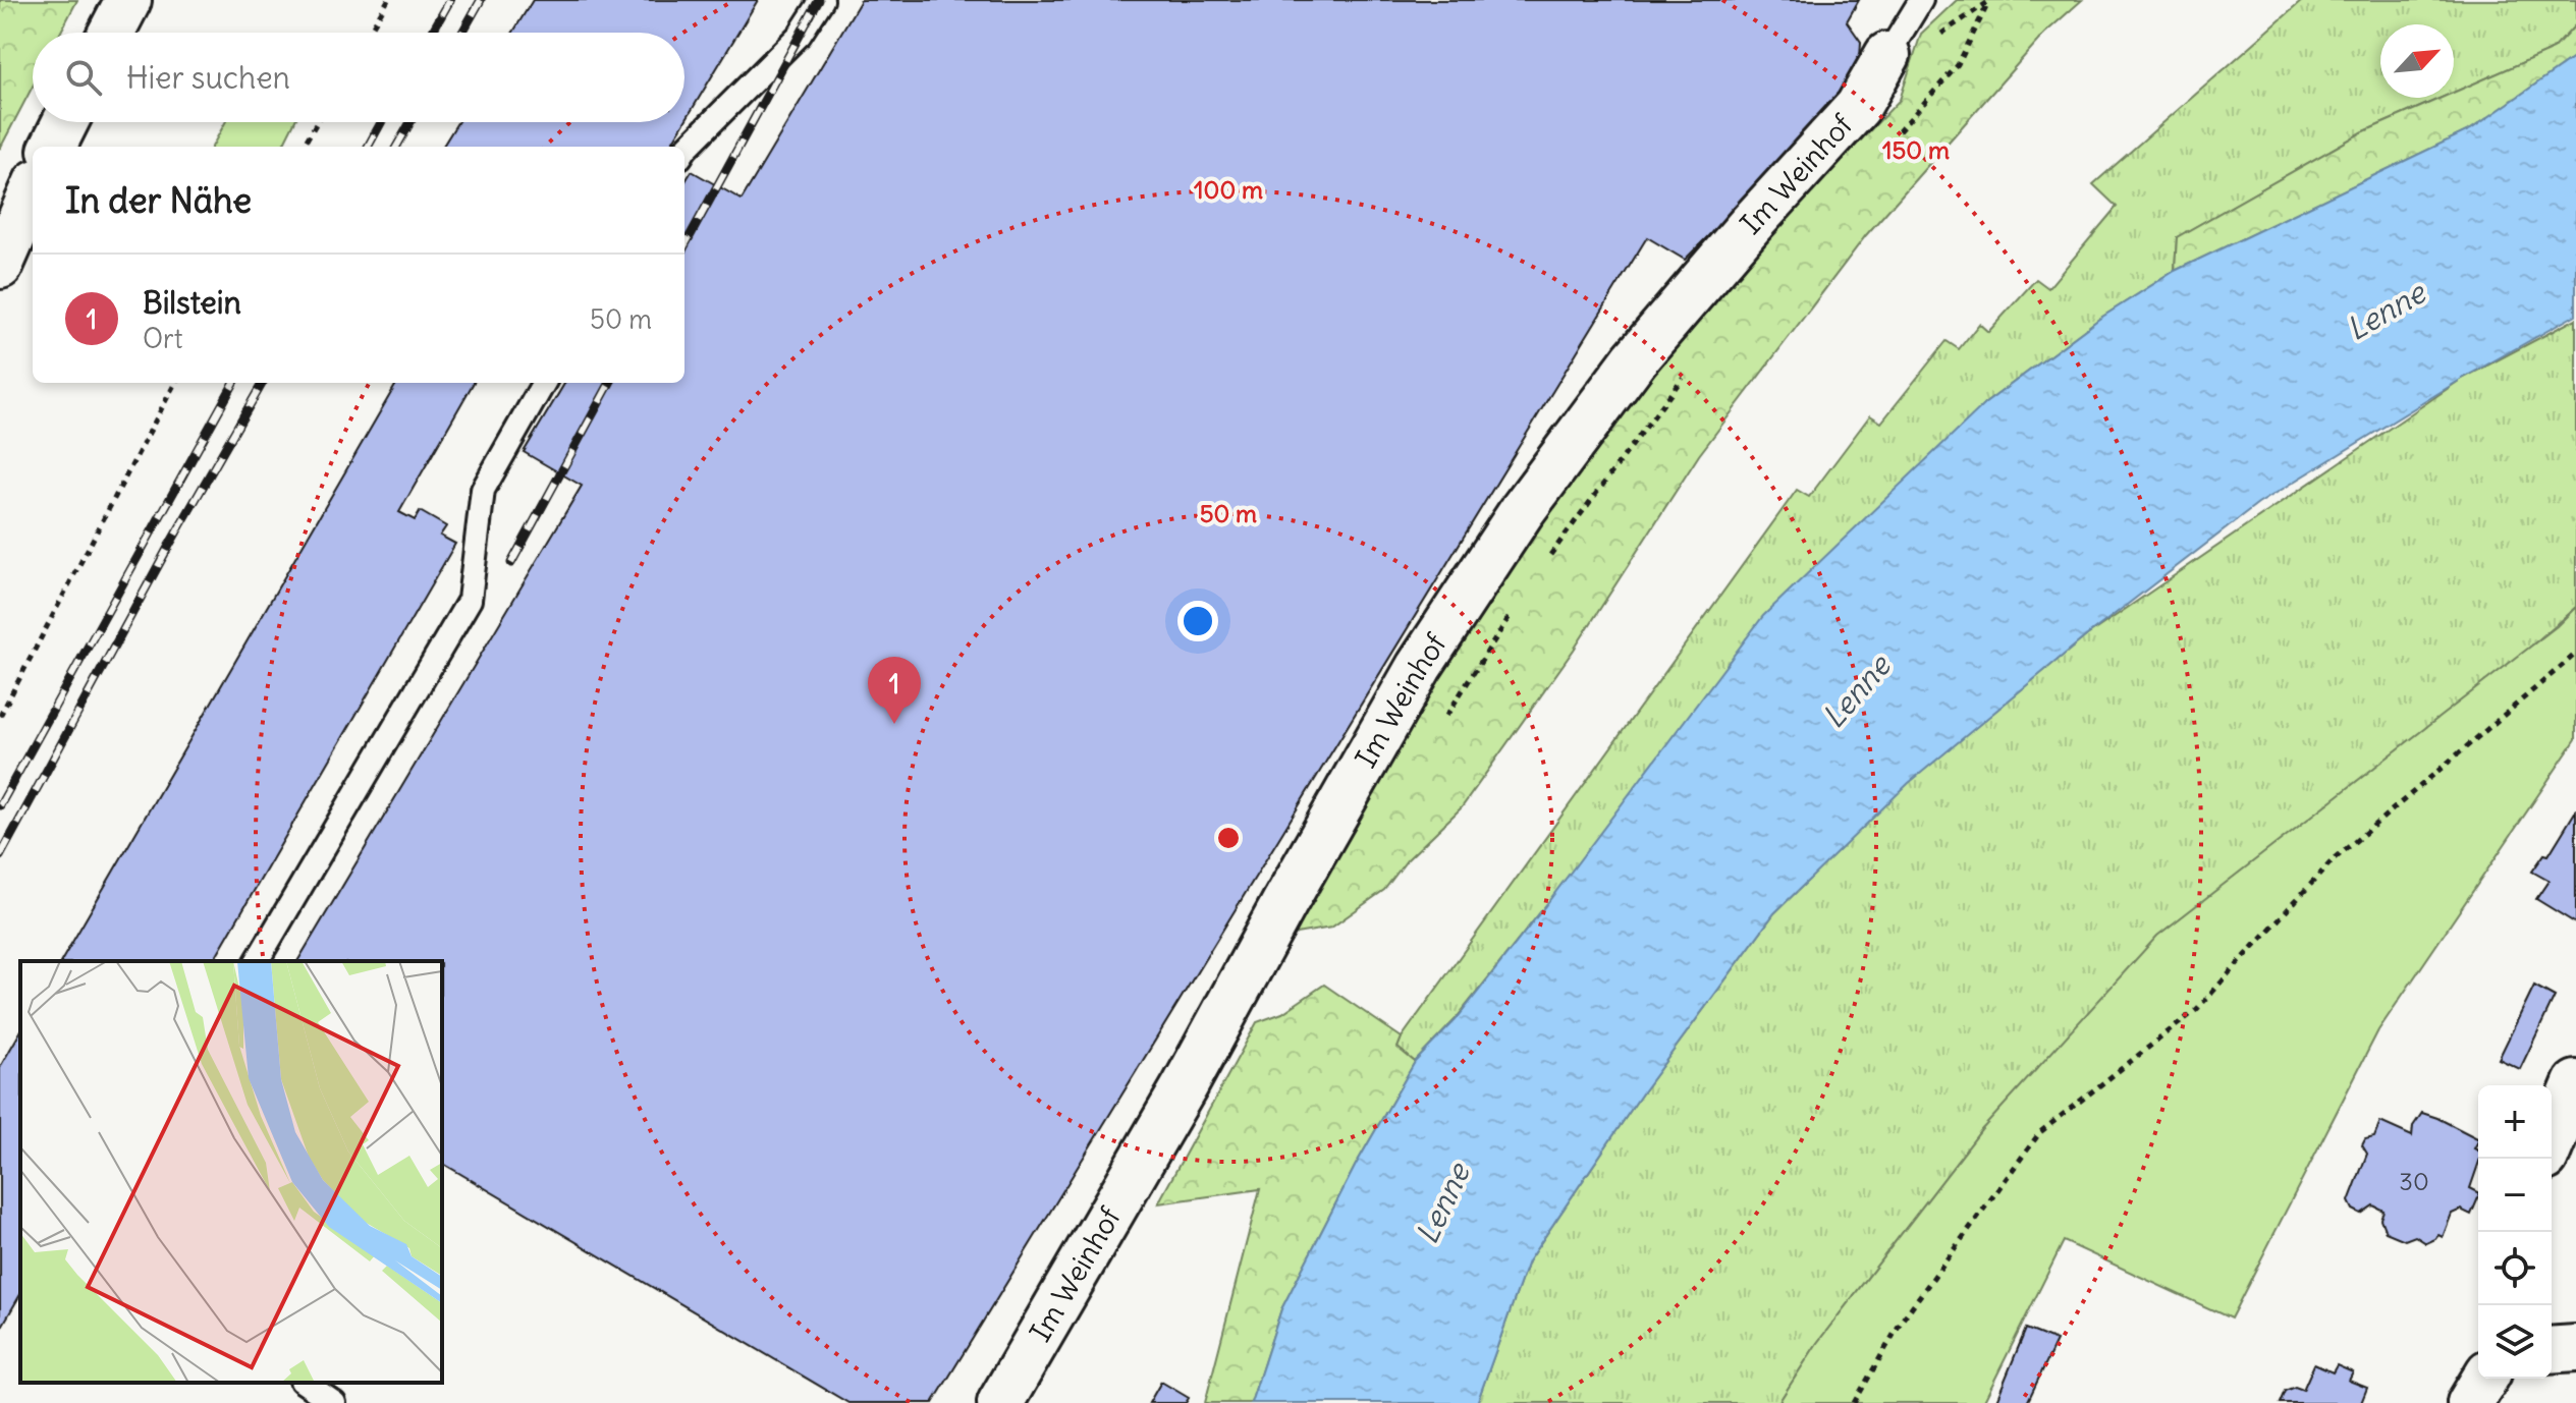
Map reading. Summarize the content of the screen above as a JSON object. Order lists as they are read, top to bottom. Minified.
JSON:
{"streets":{"street":["Im Weinhof"]},"water":["Lenne"],"house_numbers":["30"],"north":"top right","page":{"search":"Hier suchen","heading":"In der Nähe","list":[{"mark":"1","name":"Bilstein","note":"Ort","value":"50 m"}],"pins":"1","map_buttons":["+","−"]},"rings":["150 m","100 m","50 m"]}
